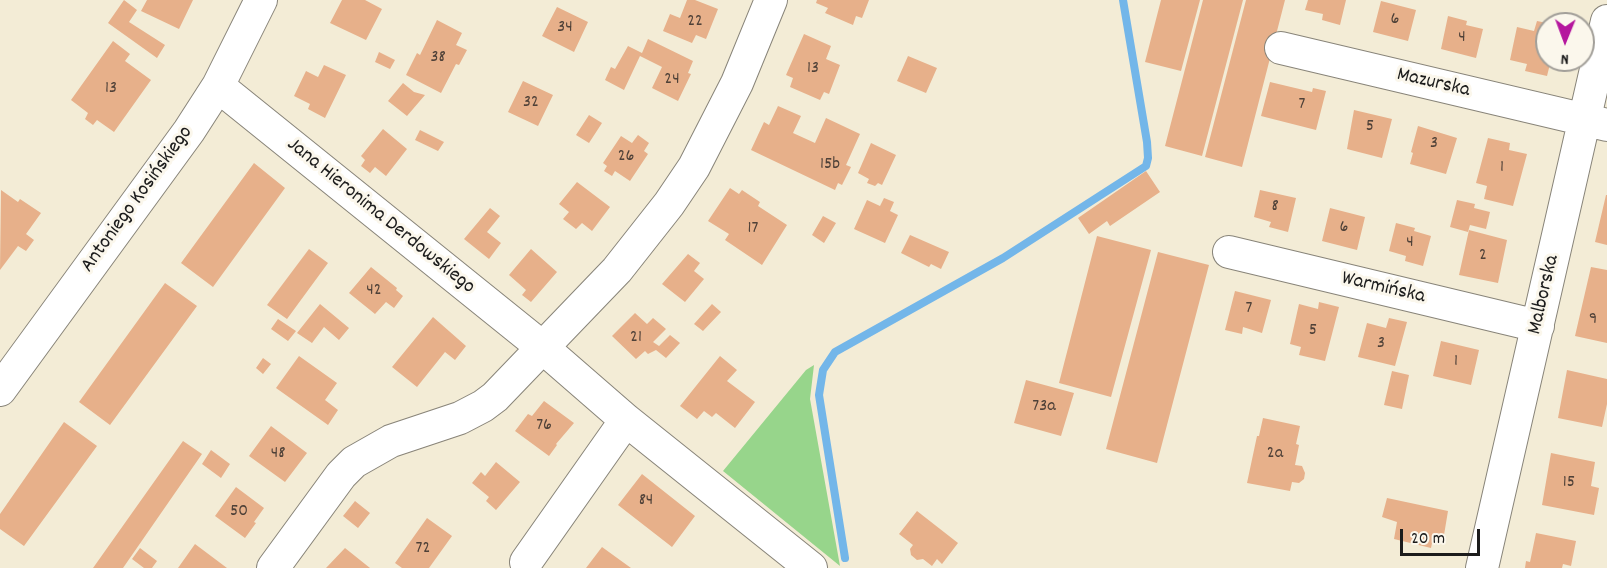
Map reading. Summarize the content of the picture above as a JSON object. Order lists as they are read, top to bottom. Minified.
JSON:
{"streets":{"street":["Mazurska","Antoniego Kosińskiego","Jana Hieronima Derdowskiego","Warmińska","Malborska"]},"crossings":[["Mazurska","Malborska"],["Antoniego Kosińskiego","Jana Hieronima Derdowskiego"],["Warmińska","Malborska"]],"house_numbers":["6","22","34","4","38","13","24","13","32","7","5","3","26","15b","1","8","6","17","4","2","42","7","9","5","21","3","1","73a","76","48","2a","15","84","50","72"],"scale_bar":"20 m","north":"bottom"}
